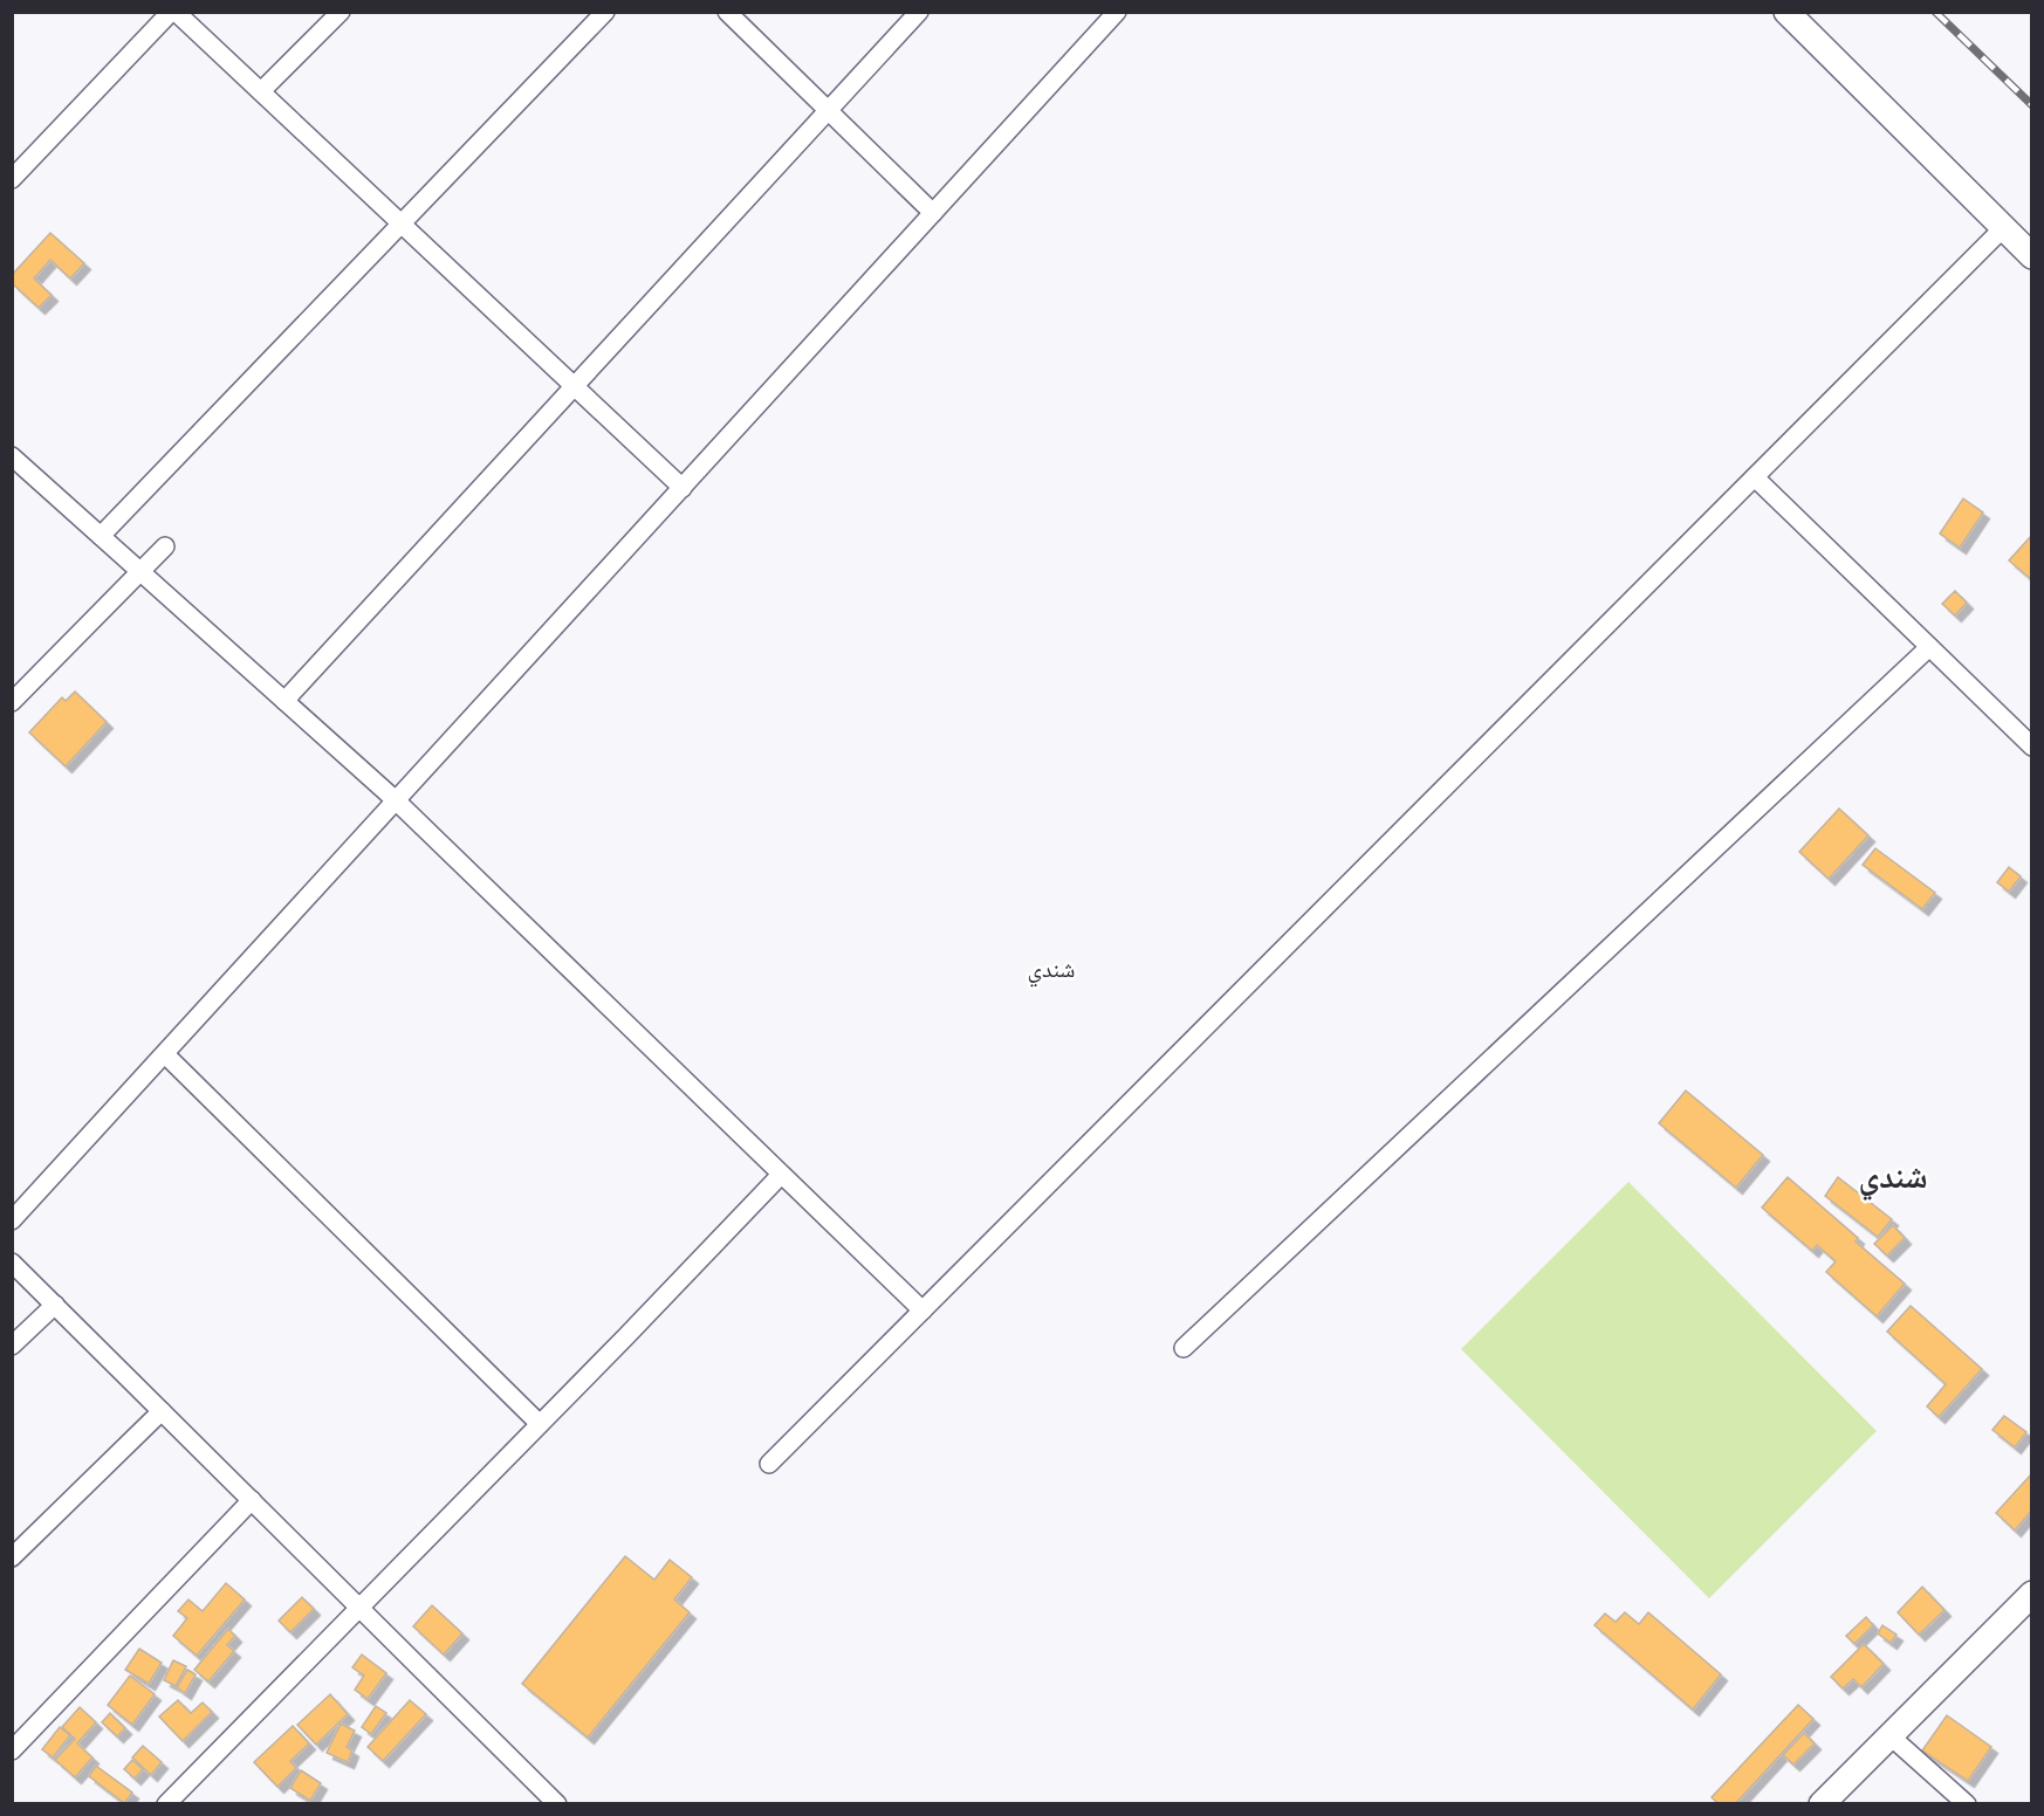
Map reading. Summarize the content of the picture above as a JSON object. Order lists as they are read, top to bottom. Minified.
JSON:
{"districts":["شندي","شندي"]}
